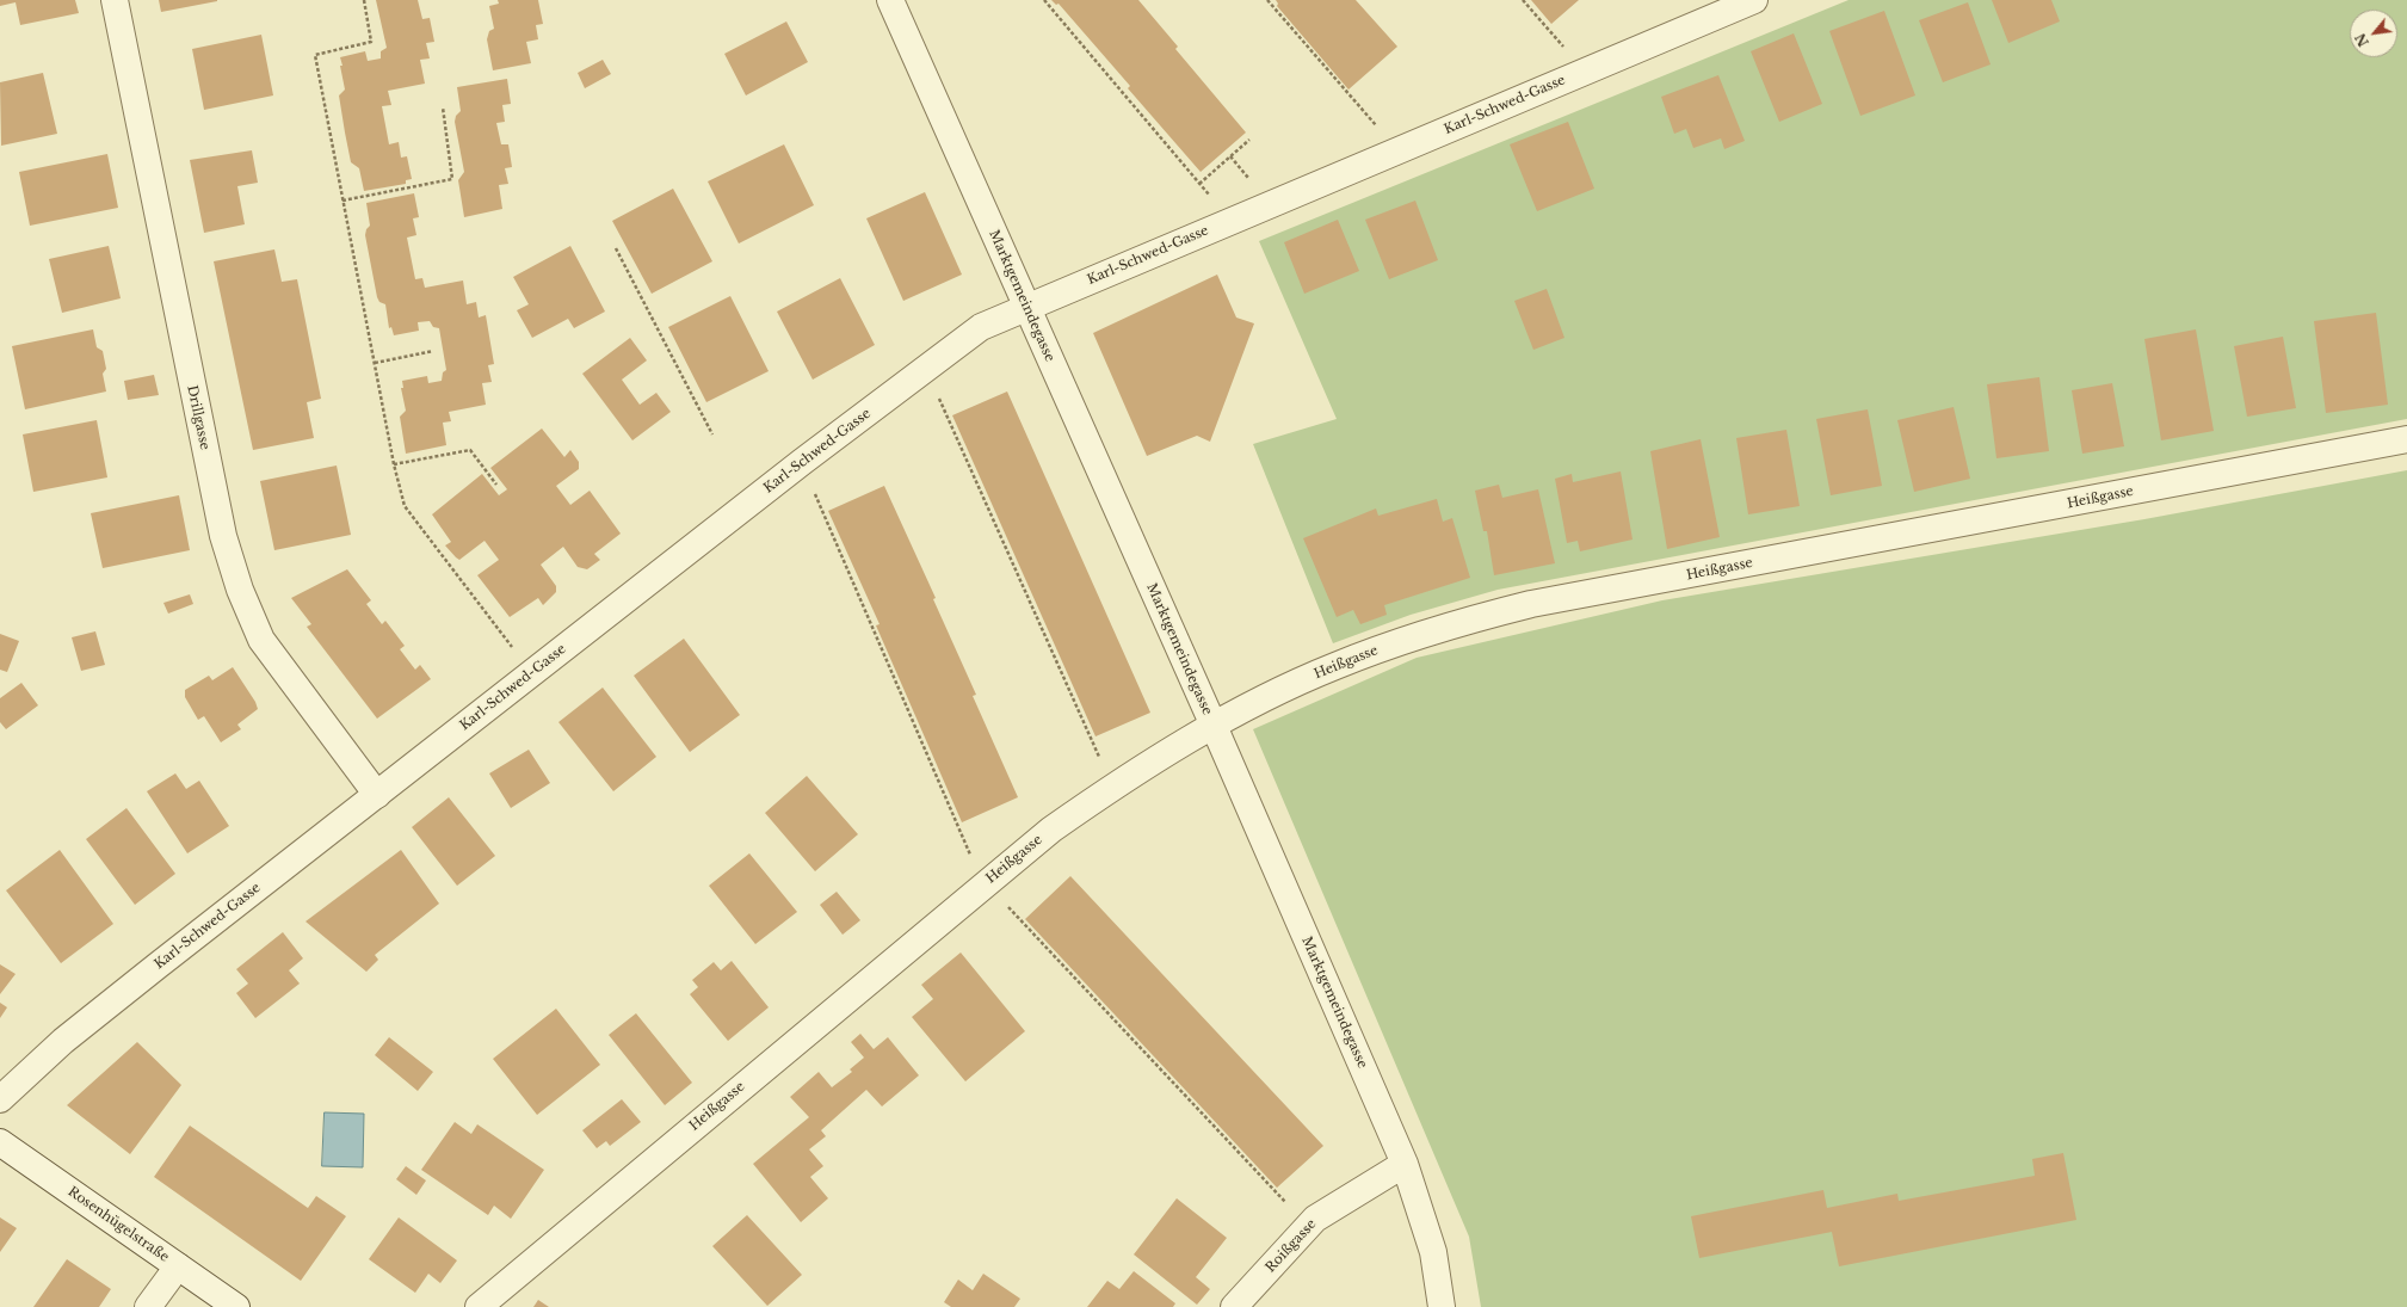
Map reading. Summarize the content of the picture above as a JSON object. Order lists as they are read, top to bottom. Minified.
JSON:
{"streets":{"street":["Karl-Schwed-Gasse","Marktgemeindegasse","Drillgasse","Heißgasse","Rosenhügelstraße","Roißgasse"]},"crossings":[["Karl-Schwed-Gasse","Marktgemeindegasse"],["Karl-Schwed-Gasse","Drillgasse"],["Marktgemeindegasse","Heißgasse"],["Marktgemeindegasse","Roißgasse"]],"north":"bottom left"}
